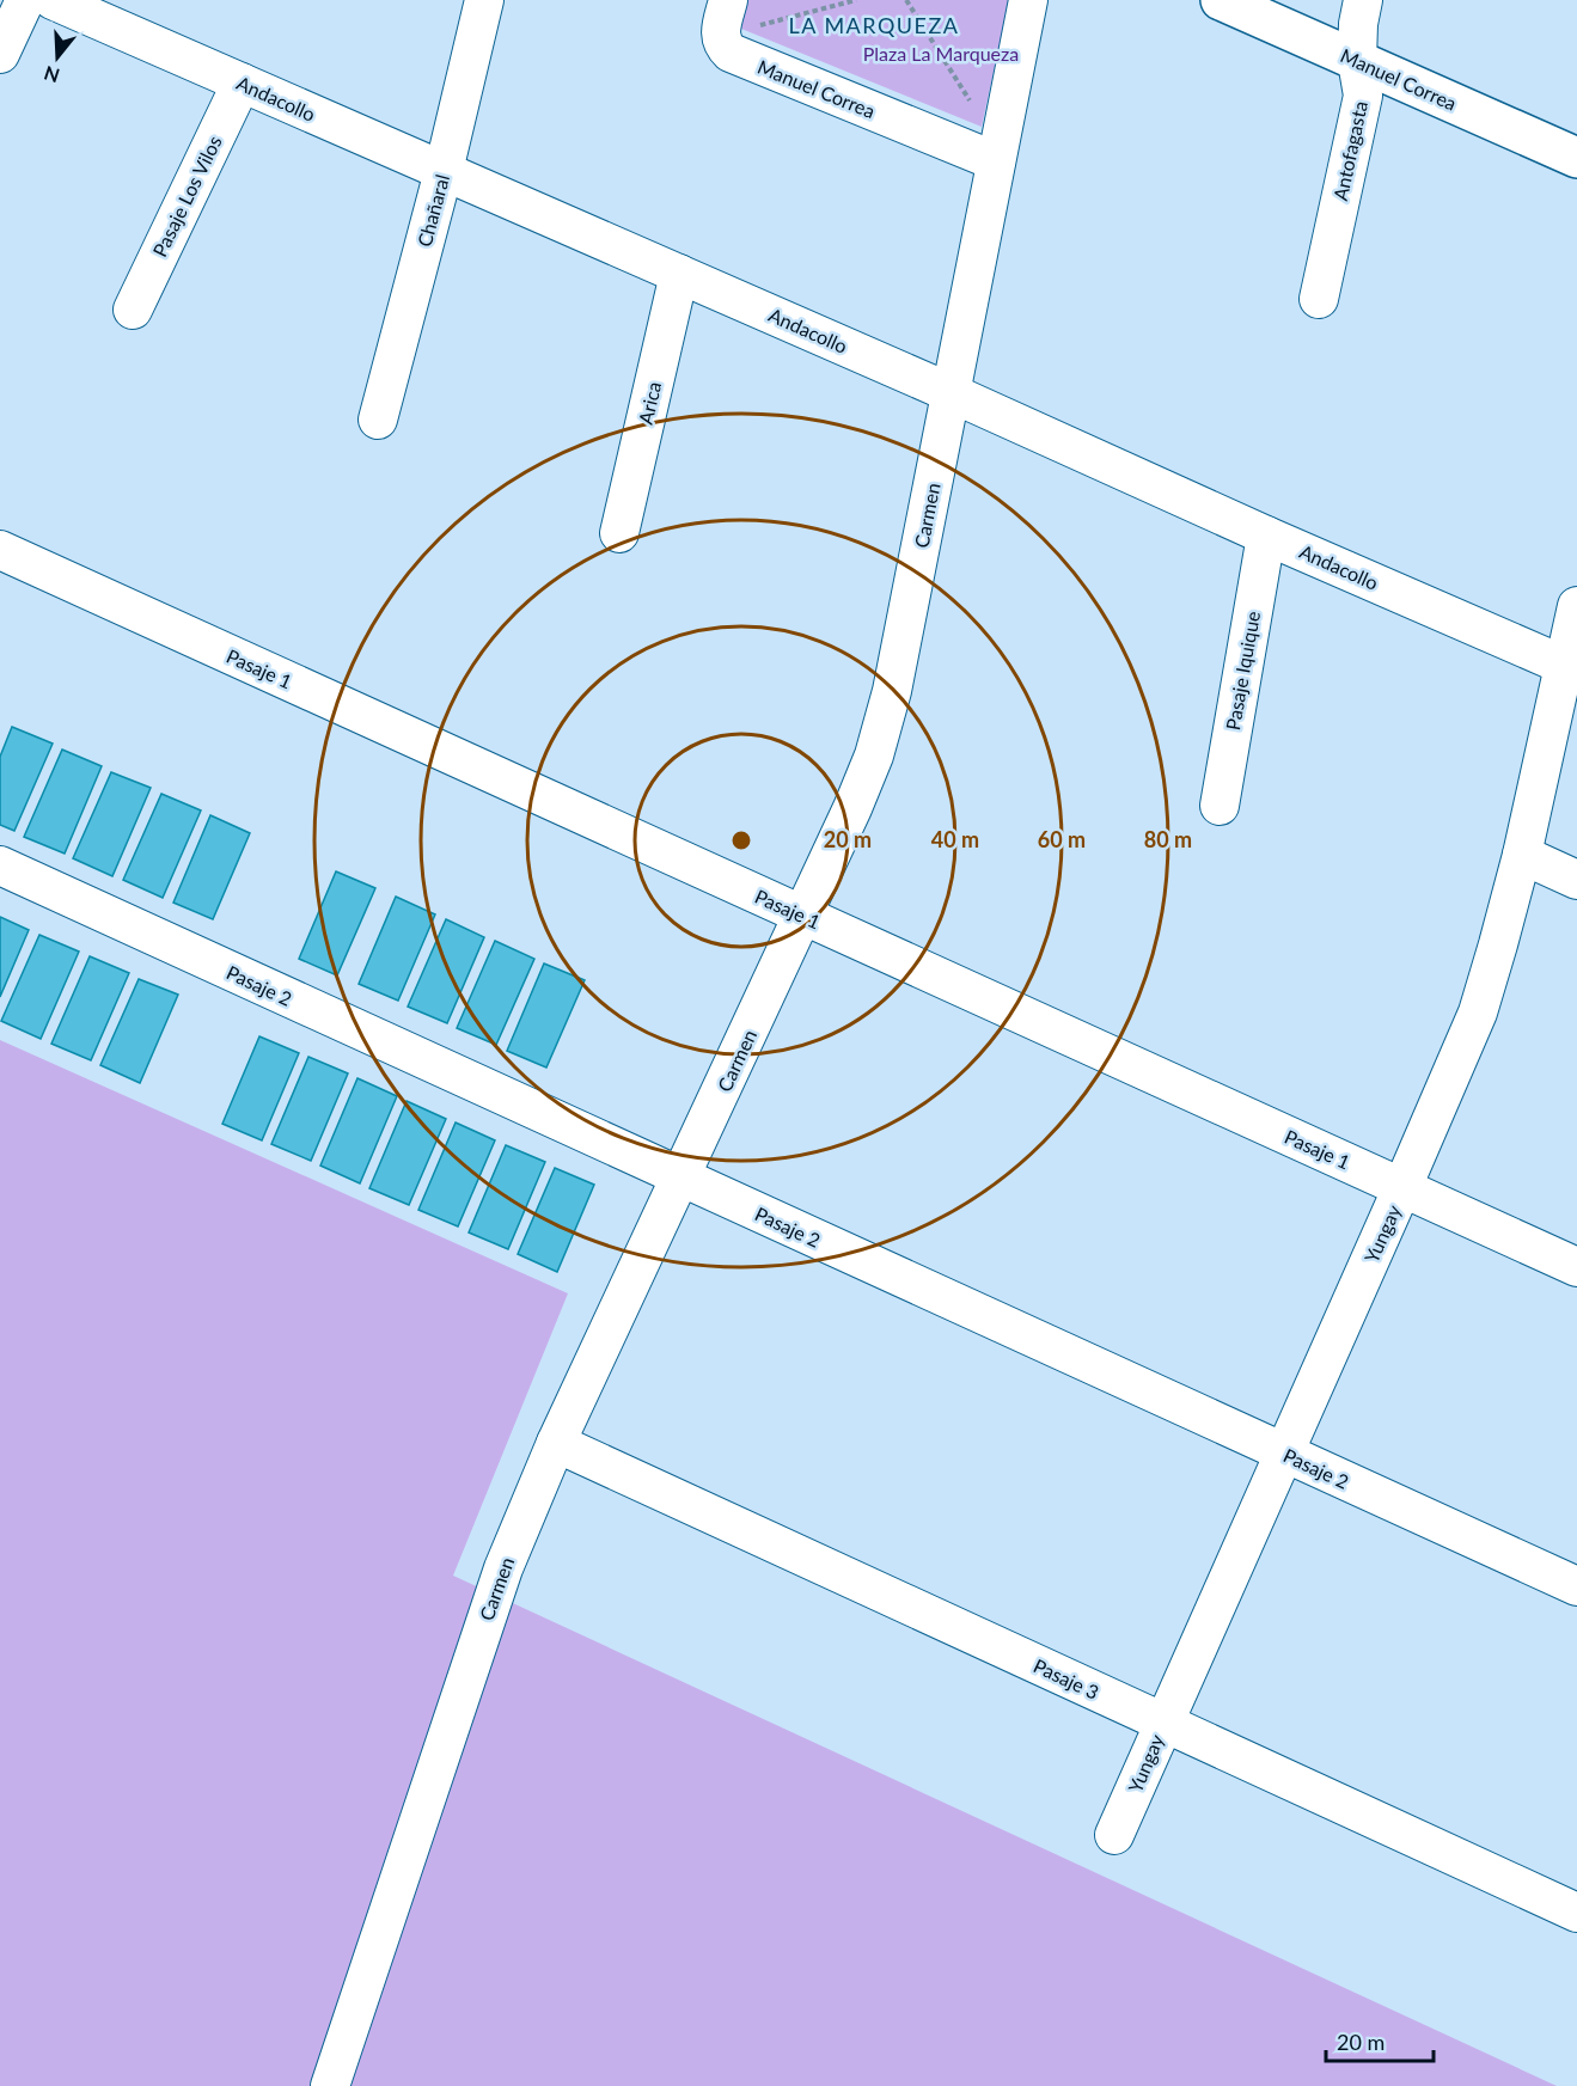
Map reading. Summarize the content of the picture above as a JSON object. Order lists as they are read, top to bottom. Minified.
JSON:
{"streets":{"street":["Manuel Correa","Andacollo","Antofagasta","Pasaje Los Vilos","Chañaral","Arica","Carmen","Pasaje 1","Pasaje Iquique","Pasaje 2","Yungay","Pasaje 3"]},"crossings":[["Manuel Correa","Antofagasta"],["Manuel Correa","Carmen"],["Andacollo","Pasaje Los Vilos"],["Andacollo","Chañaral"],["Andacollo","Arica"],["Andacollo","Carmen"],["Andacollo","Pasaje Iquique"],["Andacollo","Yungay"],["Carmen","Pasaje 1"],["Carmen","Pasaje 2"],["Carmen","Pasaje 3"],["Pasaje 1","Yungay"],["Pasaje 2","Yungay"],["Yungay","Pasaje 3"]],"districts":["LA MARQUEZA"],"parks":["Plaza La Marqueza"],"scale_bar":"20 m","north":"bottom","rings":["20 m","40 m","60 m","80 m"]}
